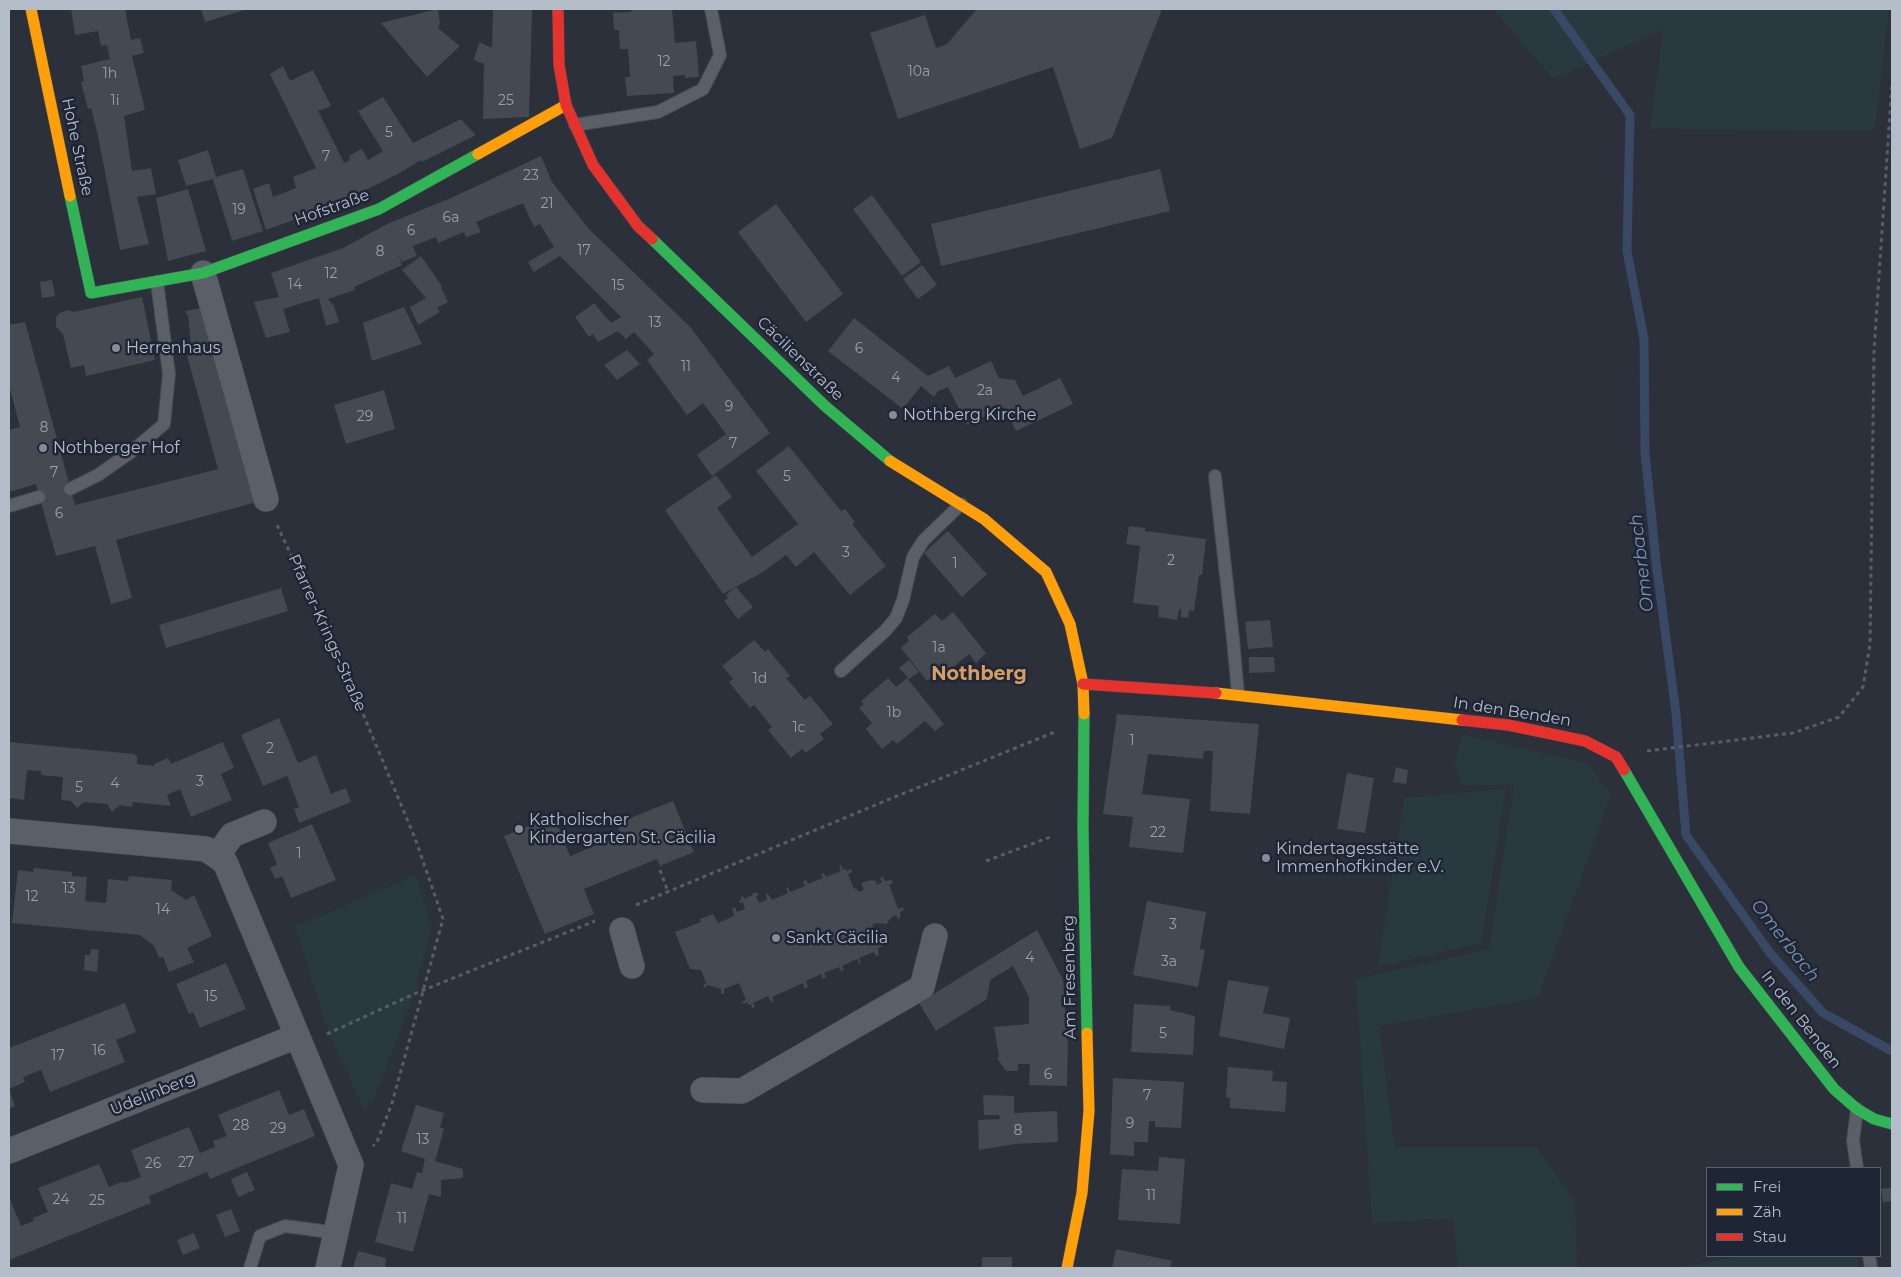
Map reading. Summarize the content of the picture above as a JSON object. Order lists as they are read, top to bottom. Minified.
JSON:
{"streets":{"street":["Hohe Straße","Hofstraße","Cäcilienstraße","In den Benden","Am Fresenberg","Udelinberg"],"path":["Pfarrer-Krings-Straße"]},"crossings":[["Hohe Straße","Hofstraße"],["Hofstraße","Cäcilienstraße"],["Cäcilienstraße","In den Benden"],["Cäcilienstraße","Am Fresenberg"],["In den Benden","Am Fresenberg"]],"districts":["Nothberg"],"water":["Omerbach"],"places":["Herrenhaus","Nothberg Kirche","Nothberger Hof","Katholischer Kindergarten St. Cäcilia","Kindertagesstätte Immenhofkinder e.V.","Sankt Cäcilia"],"house_numbers":["12","10a","1h","1i","25","5","7","23","21","19","6a","6","17","8","12","14","15","13","6","11","4","2a","9","29","8","7","7","5","6","3","2","1","1a","1d","1b","1c","1","2","3","4","5","22","1","13","12","14","3","4","3a","15","5","16","17","6","7","9","28","29","8","13","27","26","11","24","25","11"],"legend":["Frei","Zäh","Stau"]}
